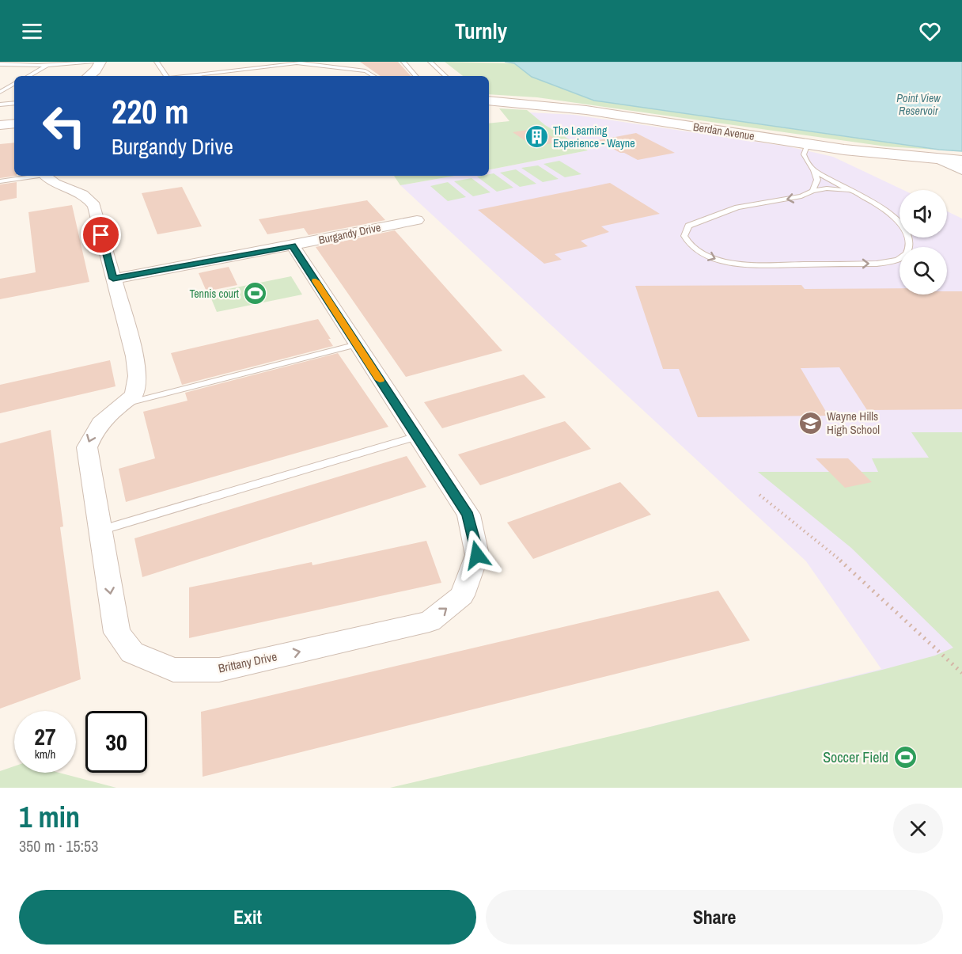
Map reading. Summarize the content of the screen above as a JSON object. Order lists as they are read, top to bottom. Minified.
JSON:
{"streets":{"main road":["Berdan Avenue"],"street":["Burgandy Drive","Brittany Drive"]},"crossings":[["Burgandy Drive","Brittany Drive"]],"water":["Point View Reservoir"],"places":{"building":["The Learning Experience - Wayne"],"sports":["Tennis court","Soccer Field"],"school or university":["Wayne Hills High School"]},"page":{"header":"Turnly","turn":["220 m","Burgandy Drive"],"speed":"27 km/h","limit":"30","heading":["1 min","350 m · 15:53"],"buttons":["Exit","Share"]}}
